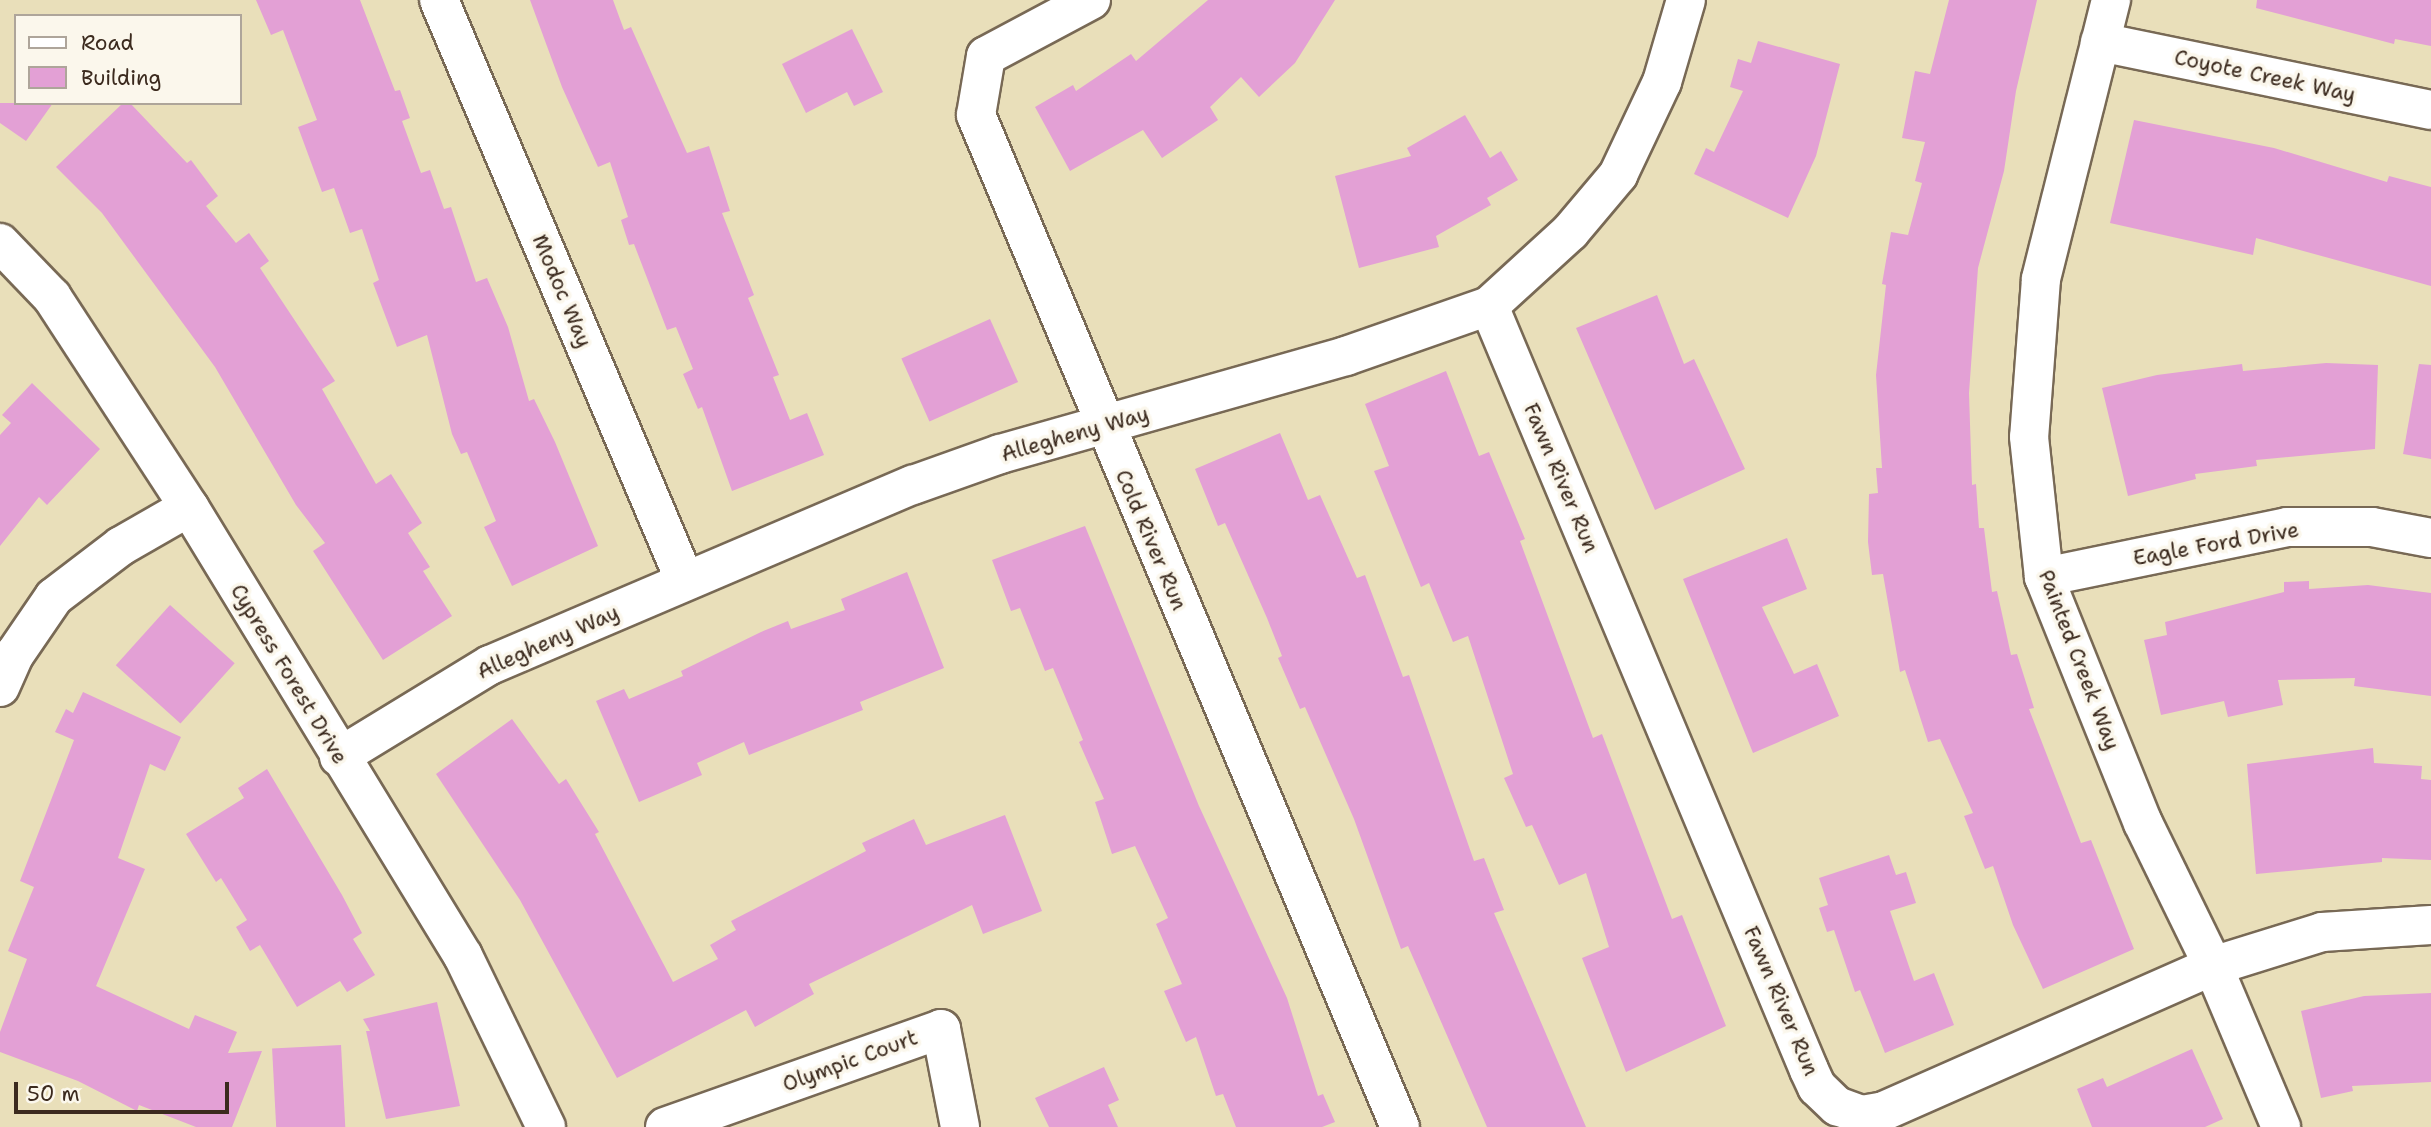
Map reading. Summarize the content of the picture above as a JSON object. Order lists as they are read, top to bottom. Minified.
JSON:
{"streets":{"street":["Coyote Creek Way","Modoc Way","Allegheny Way","Fawn River Run","Cold River Run","Eagle Ford Drive","Painted Creek Way","Cypress Forest Drive","Olympic Court"]},"crossings":[["Coyote Creek Way","Painted Creek Way"],["Modoc Way","Allegheny Way"],["Allegheny Way","Fawn River Run"],["Allegheny Way","Cold River Run"],["Allegheny Way","Cypress Forest Drive"],["Fawn River Run","Painted Creek Way"],["Eagle Ford Drive","Painted Creek Way"]],"legend":["Road","Building"],"scale_bar":"50 m"}
